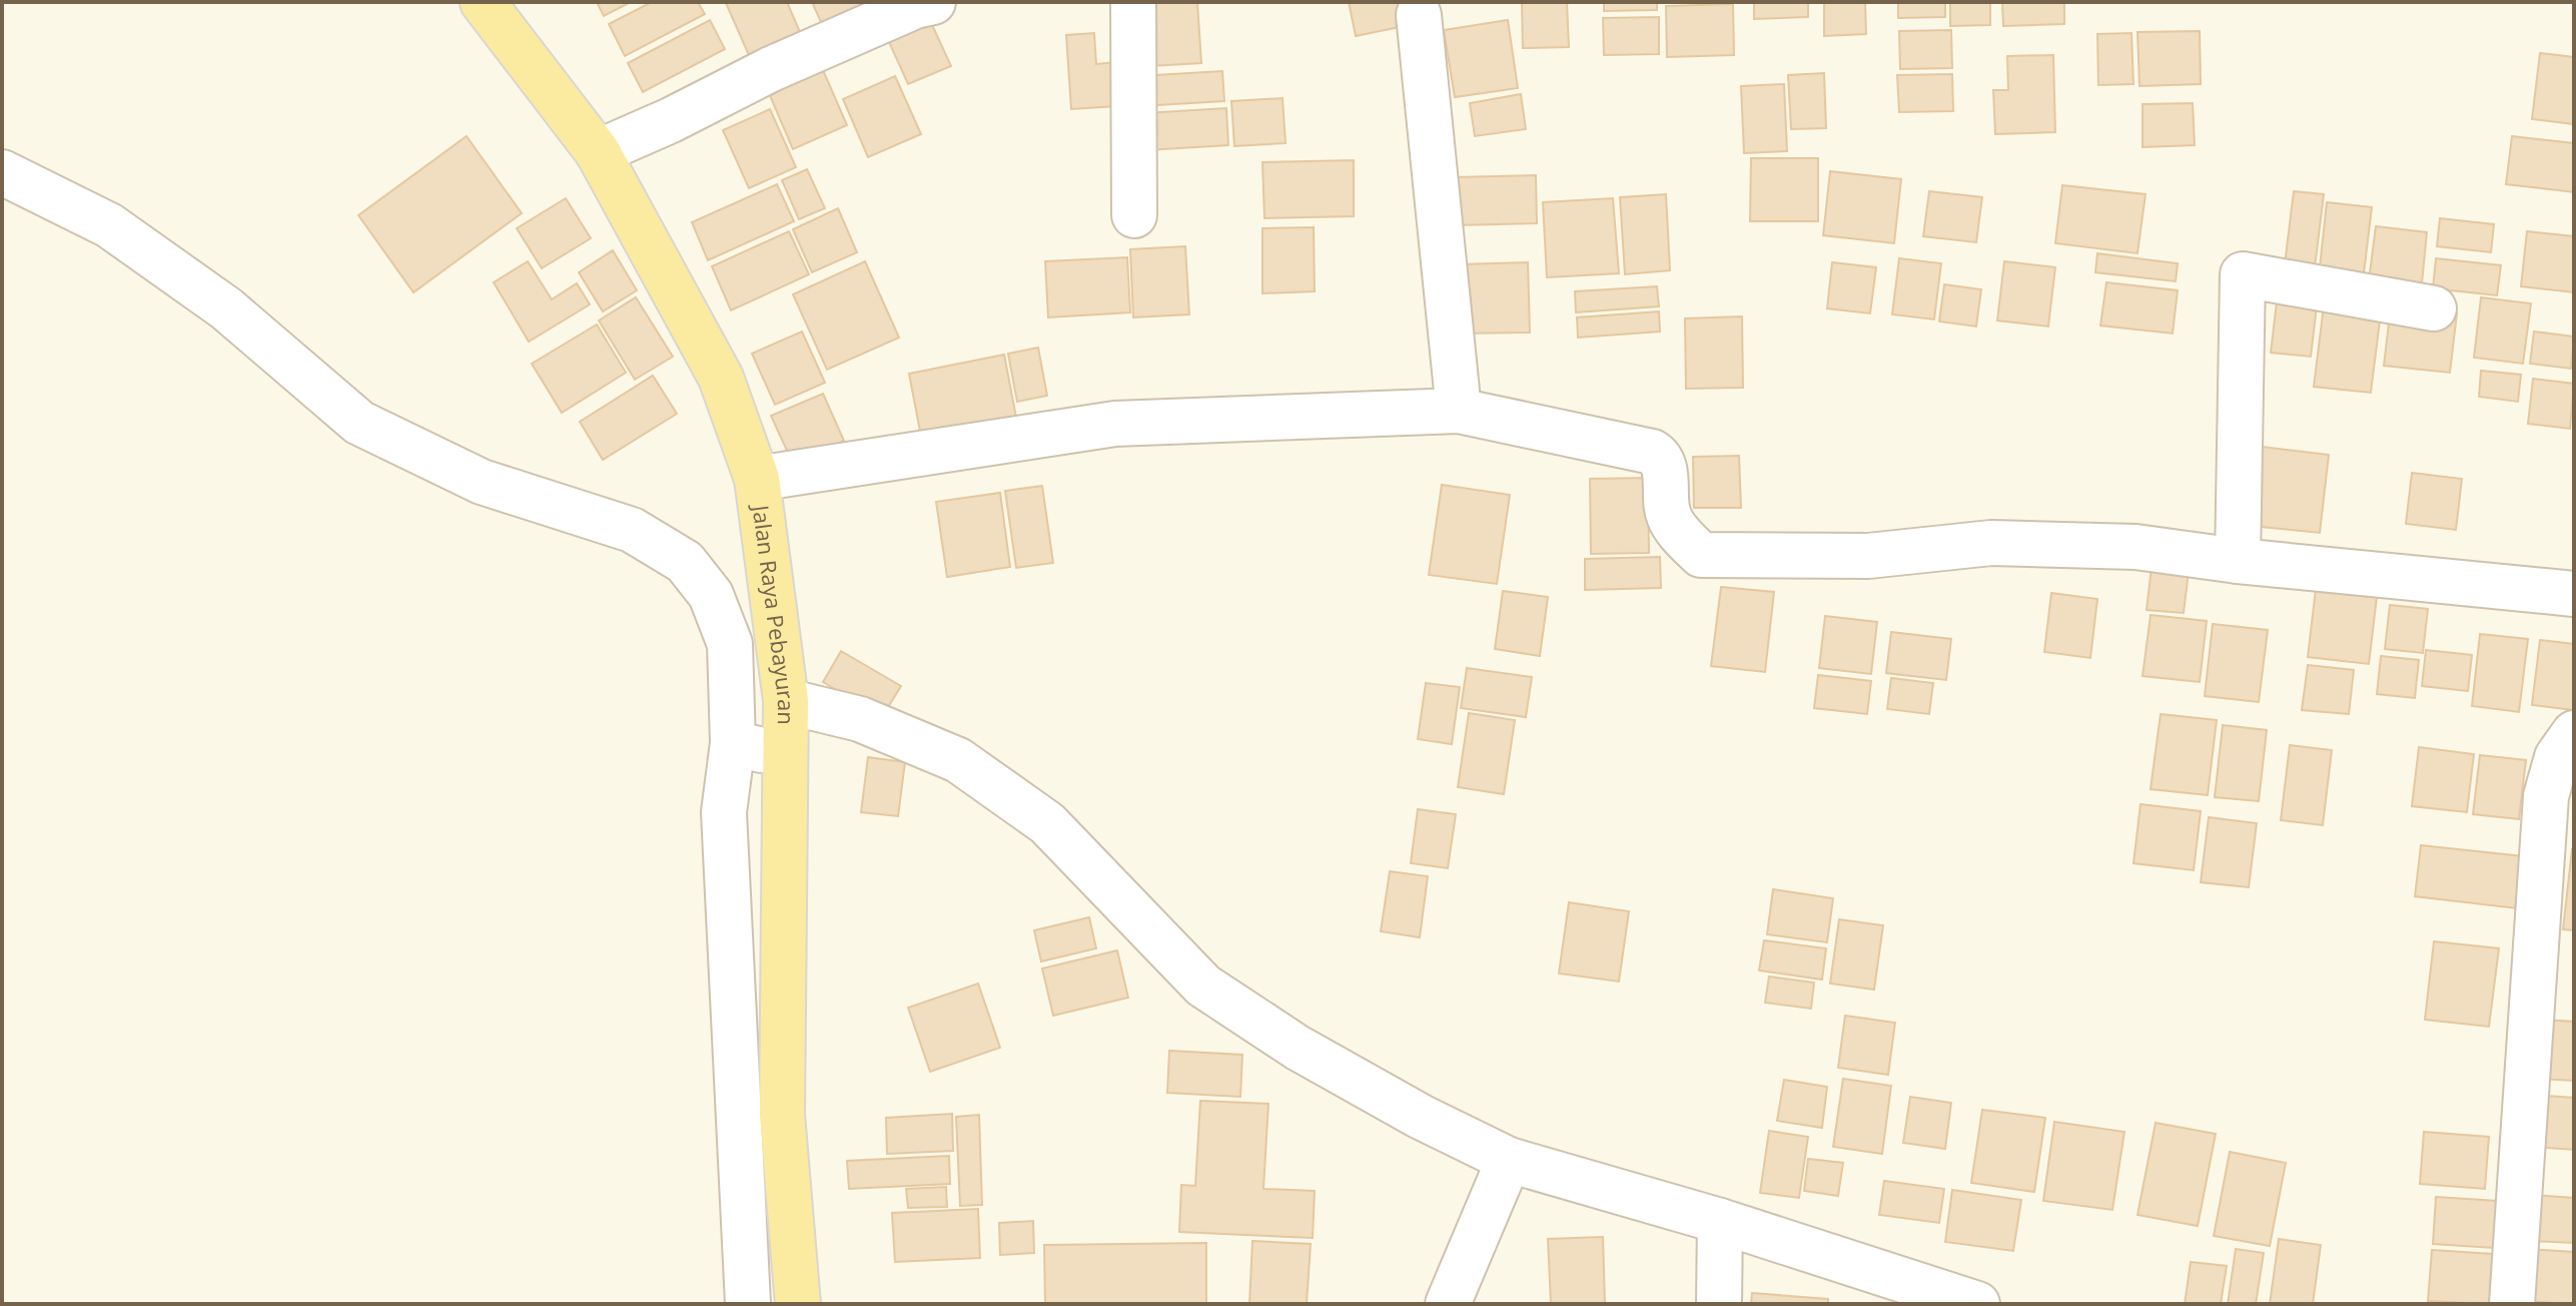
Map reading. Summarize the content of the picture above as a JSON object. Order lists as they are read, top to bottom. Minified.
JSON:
{"streets":{"main road":["Jalan Raya Pebayuran"]}}
